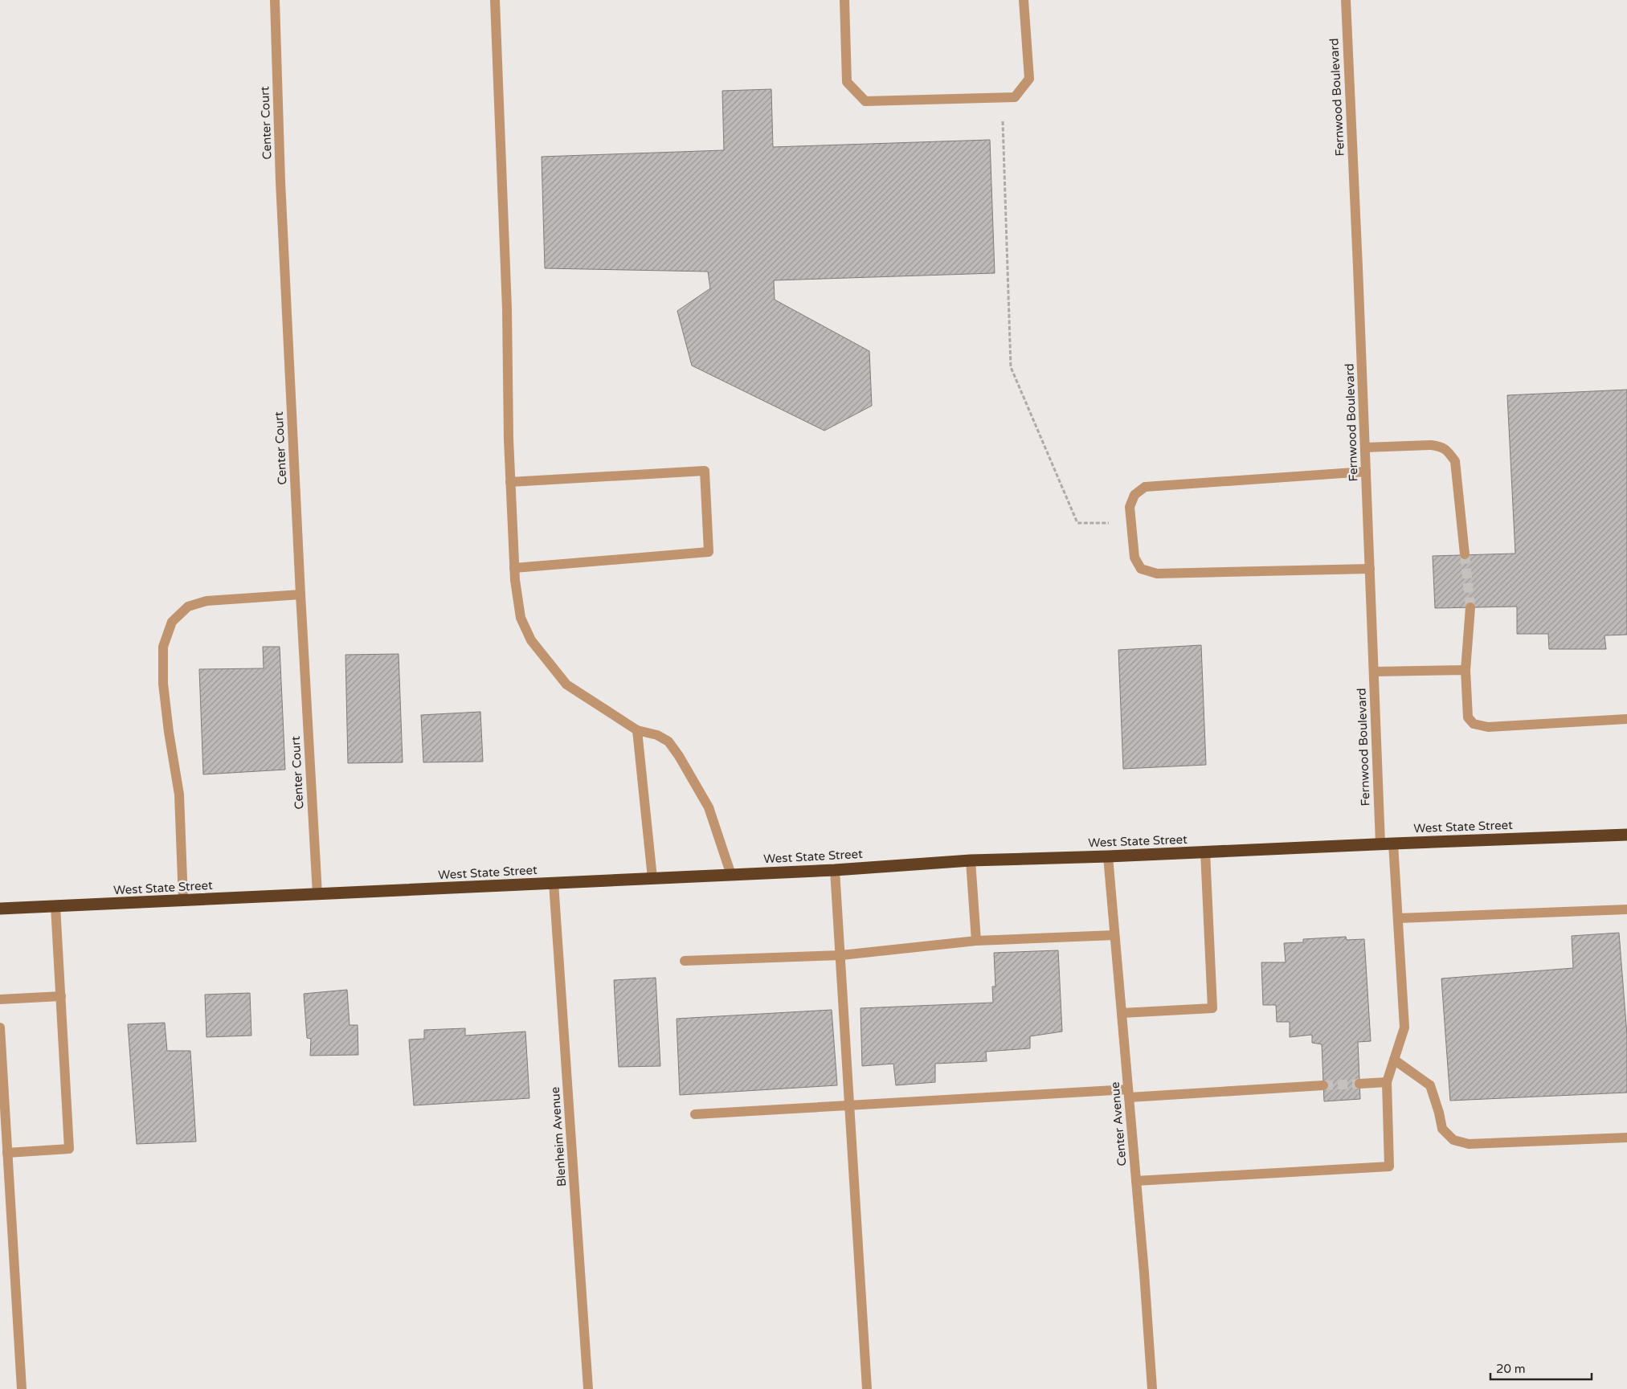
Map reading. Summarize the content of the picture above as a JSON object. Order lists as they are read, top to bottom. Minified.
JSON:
{"streets":{"highway":["West State Street"],"street":["Fernwood Boulevard","Center Court","Center Avenue","Blenheim Avenue"]},"crossings":[["Fernwood Boulevard","West State Street"],["Center Court","West State Street"],["West State Street","Center Avenue"],["West State Street","Blenheim Avenue"]],"scale_bar":"20 m"}
